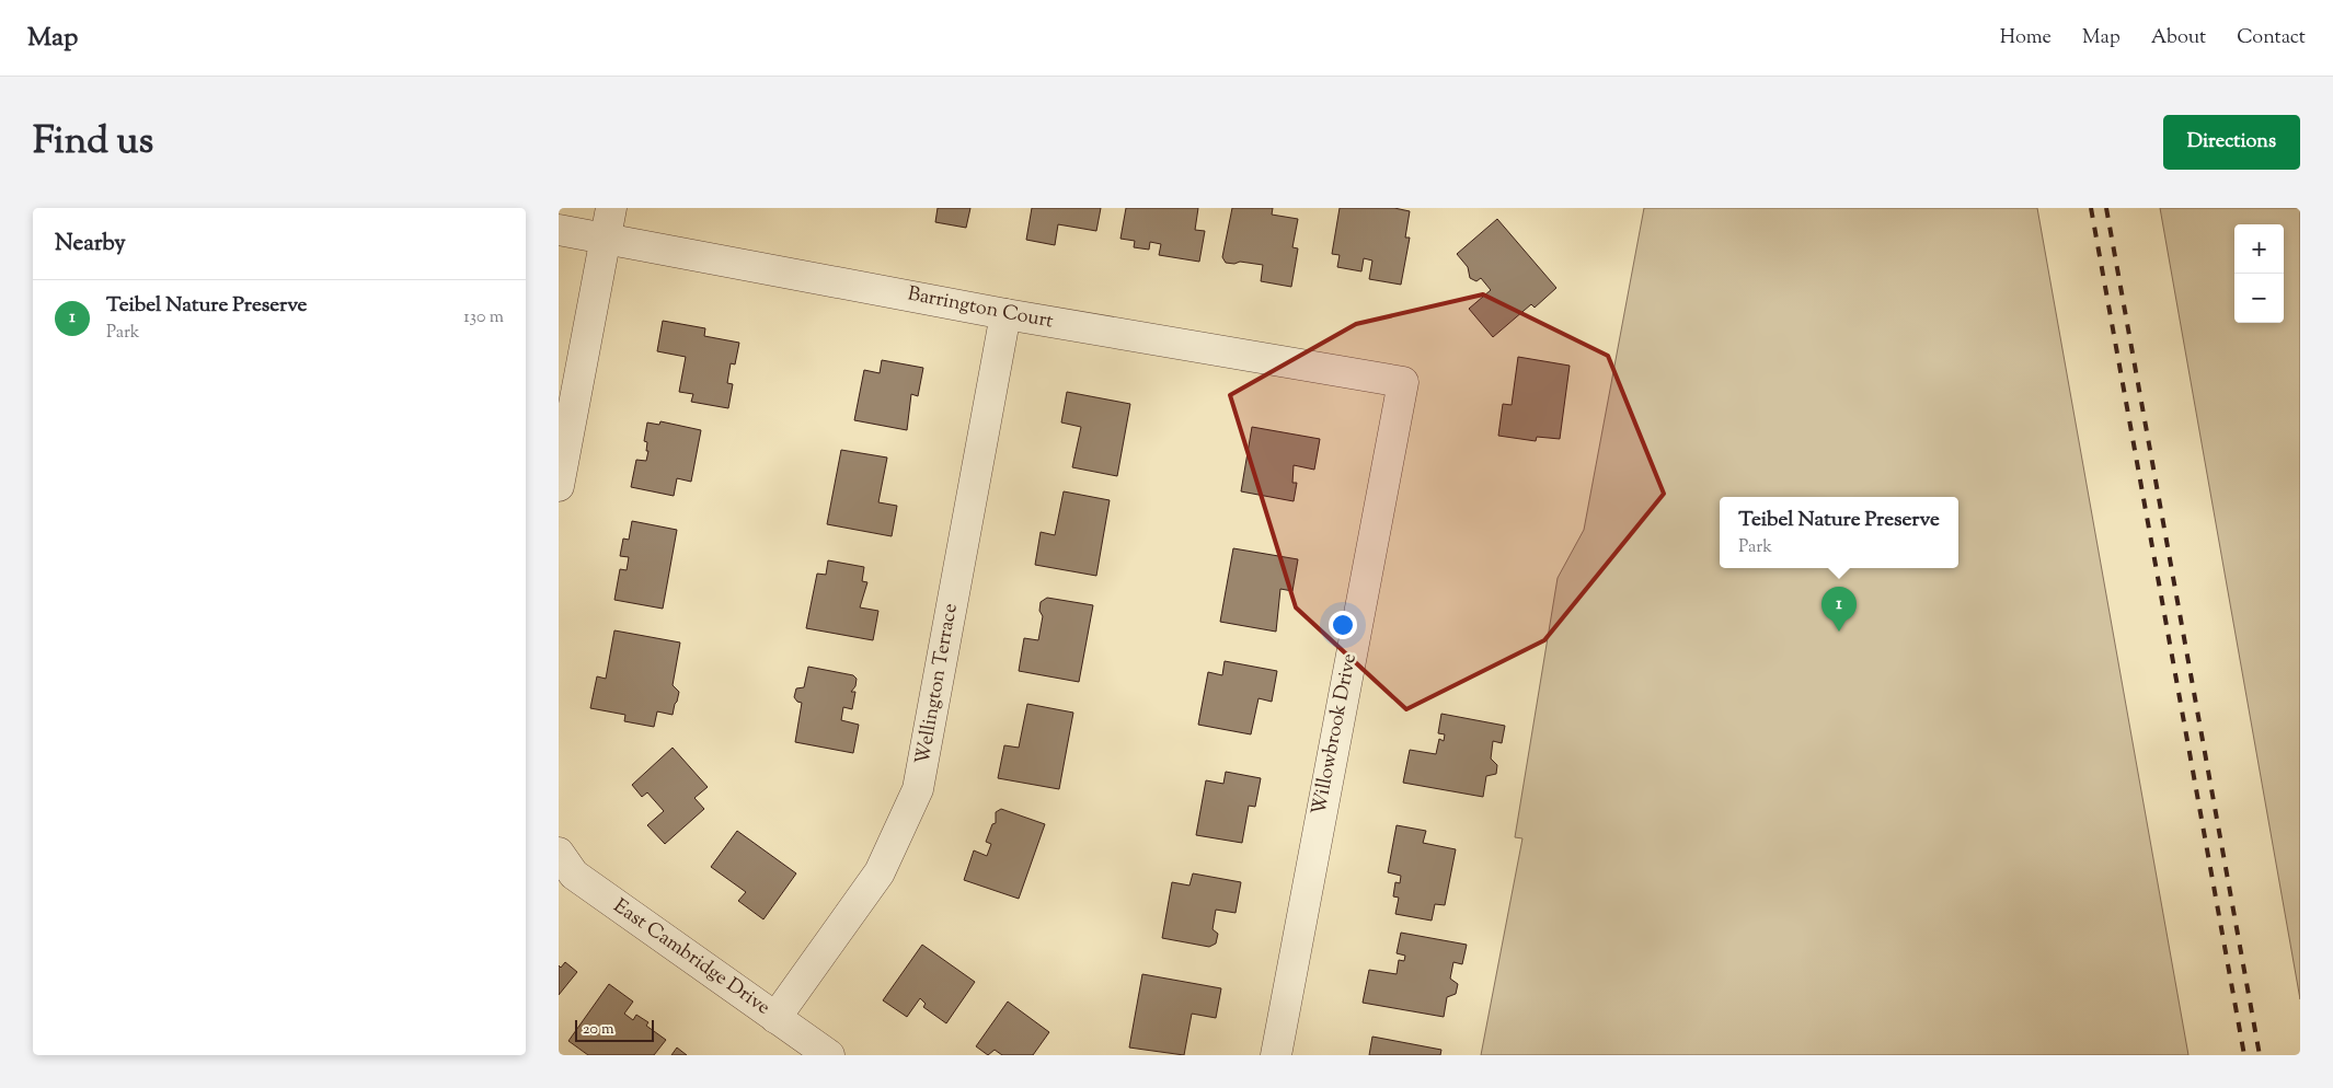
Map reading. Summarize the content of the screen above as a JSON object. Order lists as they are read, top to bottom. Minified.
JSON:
{"streets":{"street":["Barrington Court","Wellington Terrace","Willowbrook Drive","East Cambridge Drive"]},"crossings":[["Barrington Court","Wellington Terrace"],["Barrington Court","Willowbrook Drive"],["Wellington Terrace","East Cambridge Drive"]],"scale_bar":"20 m","page":{"header":"Map","nav":["Home","Map","About","Contact"],"title":"Find us","buttons":"Directions","heading":"Nearby","map_buttons":["+","−"],"list":[{"mark":"1","name":"Teibel Nature Preserve","note":"Park","value":"130 m"}],"popup":["Teibel Nature Preserve","Park"],"pins":"1","scale":"20 m"}}
